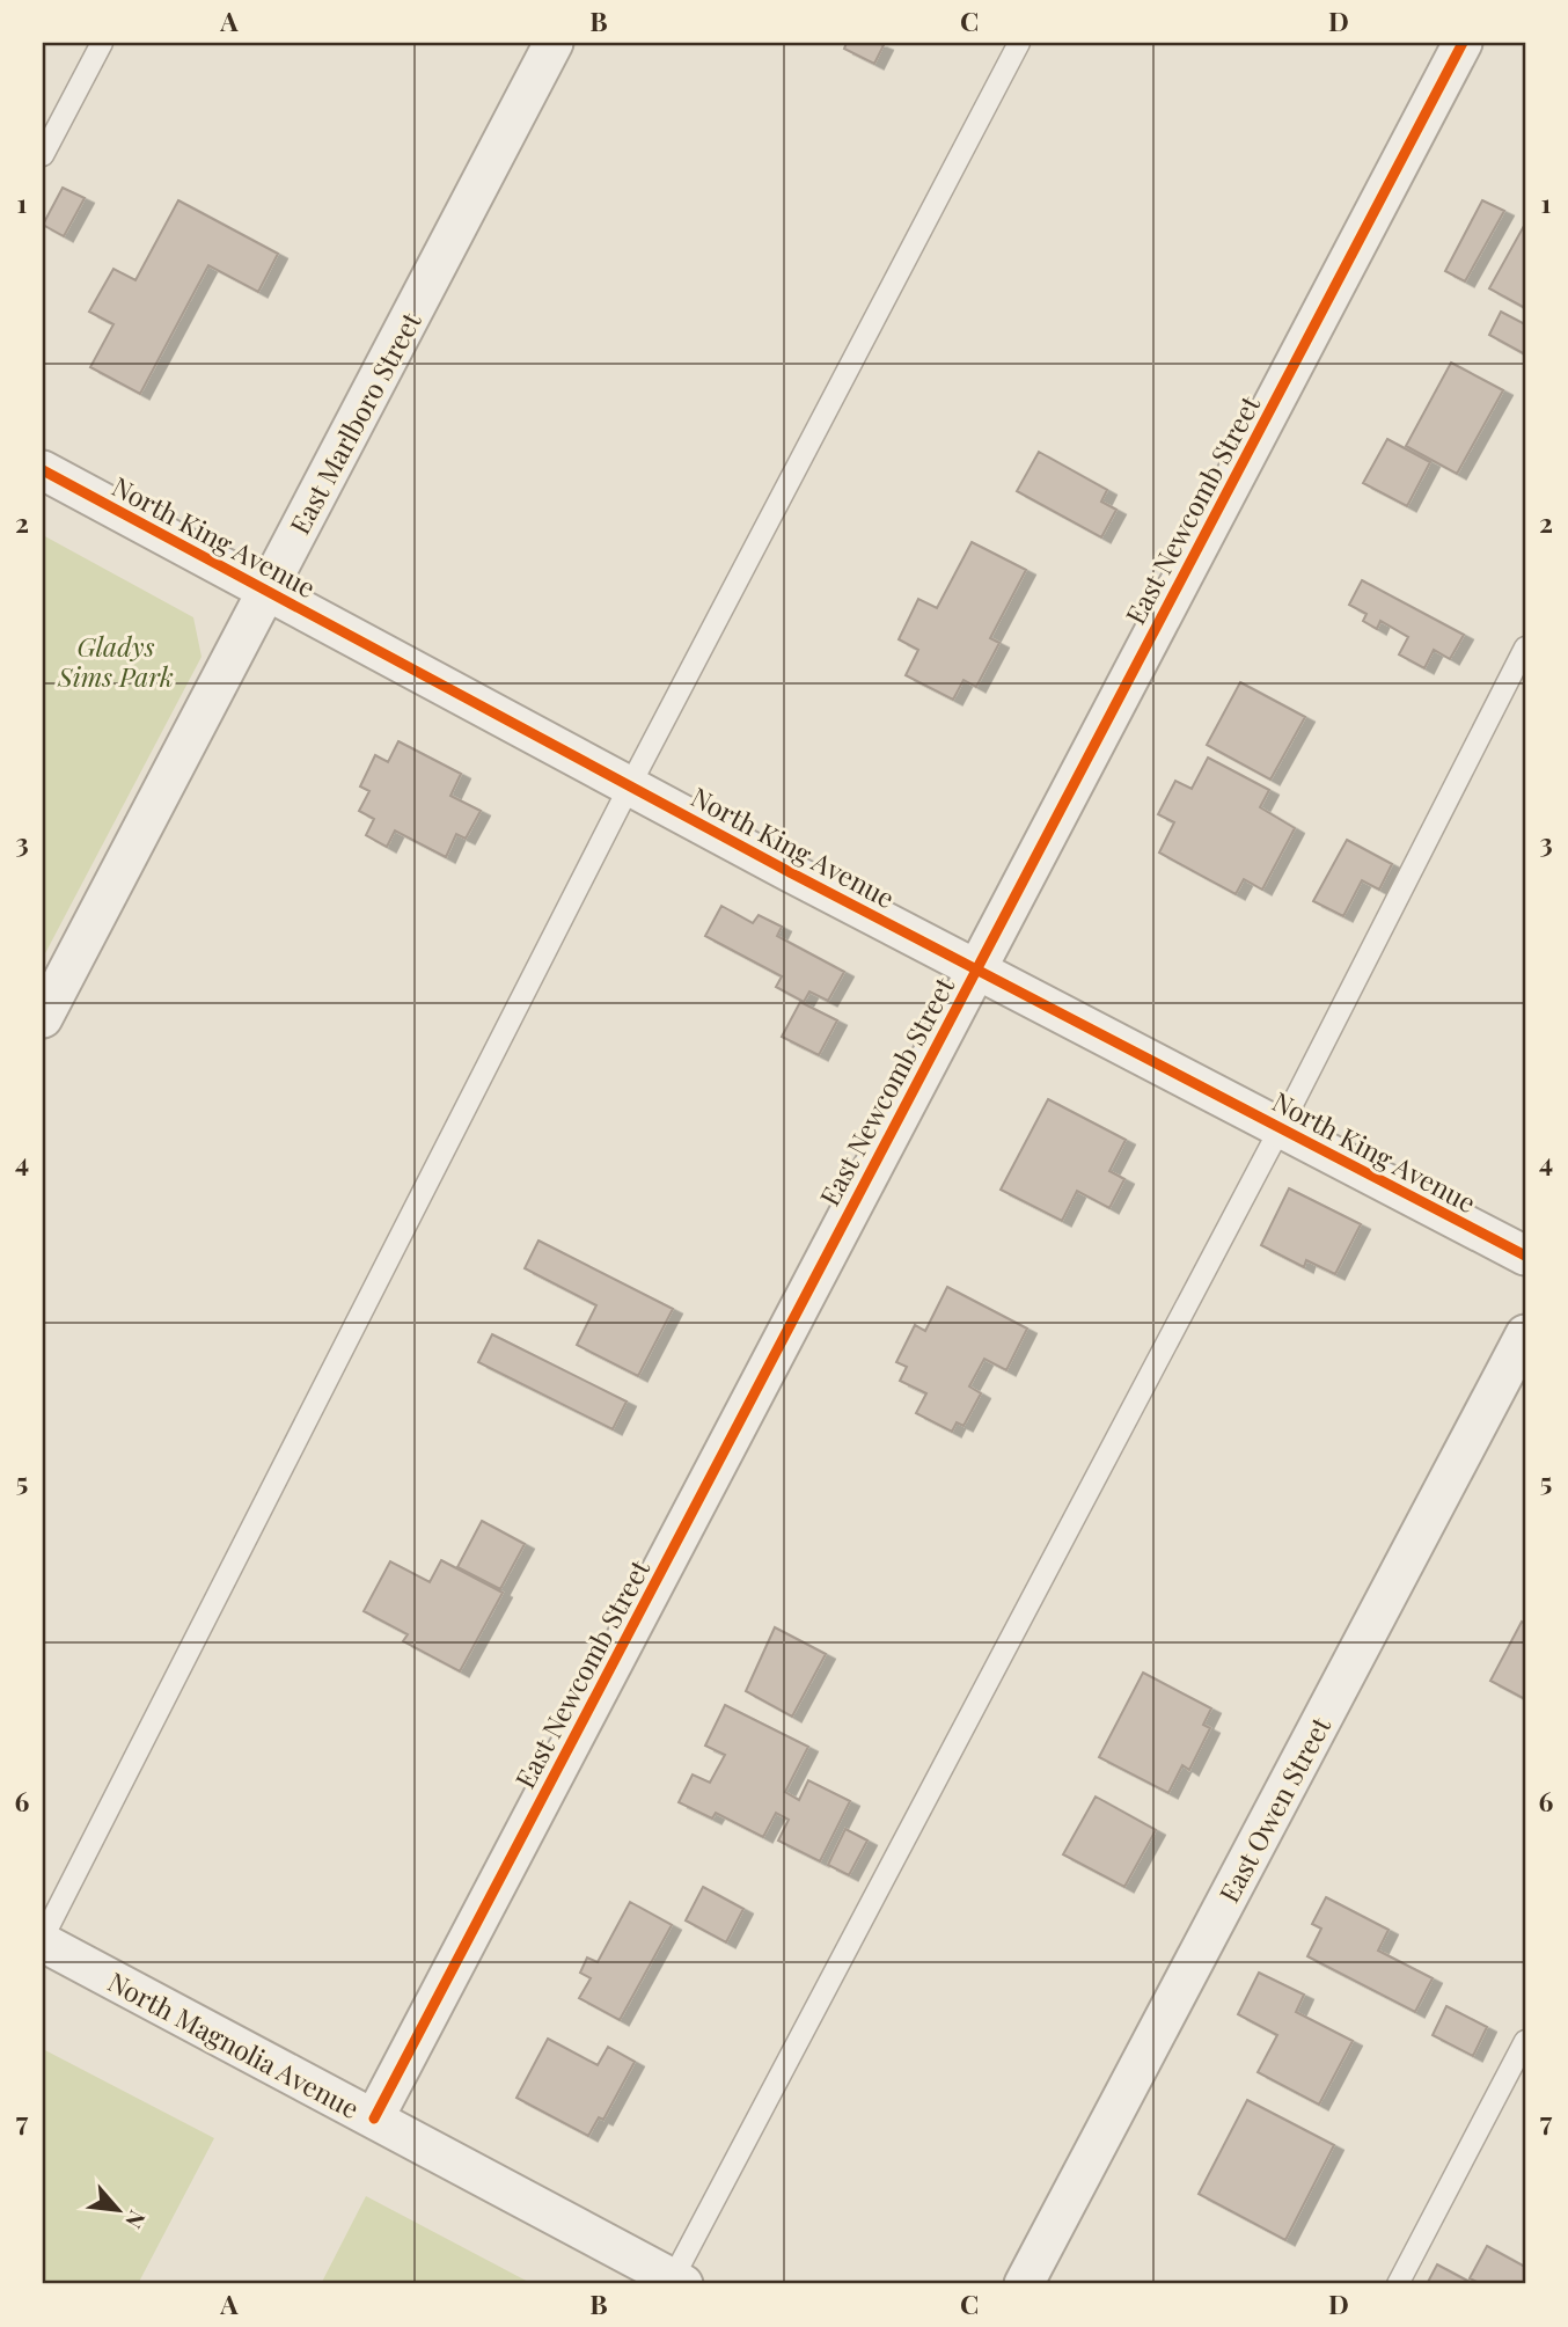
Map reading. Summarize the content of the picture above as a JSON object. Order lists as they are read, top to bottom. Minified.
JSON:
{"streets":{"street":["East Marlboro Street","East Newcomb Street","North King Avenue","East Owen Street","North Magnolia Avenue"]},"crossings":[["East Marlboro Street","North King Avenue"],["East Newcomb Street","North King Avenue"],["East Newcomb Street","North Magnolia Avenue"]],"parks":["Gladys Sims Park"],"north":"bottom right","grid":{"columns":["A","B","C","D"],"rows":["1","2","3","4","5","6","7"]}}
